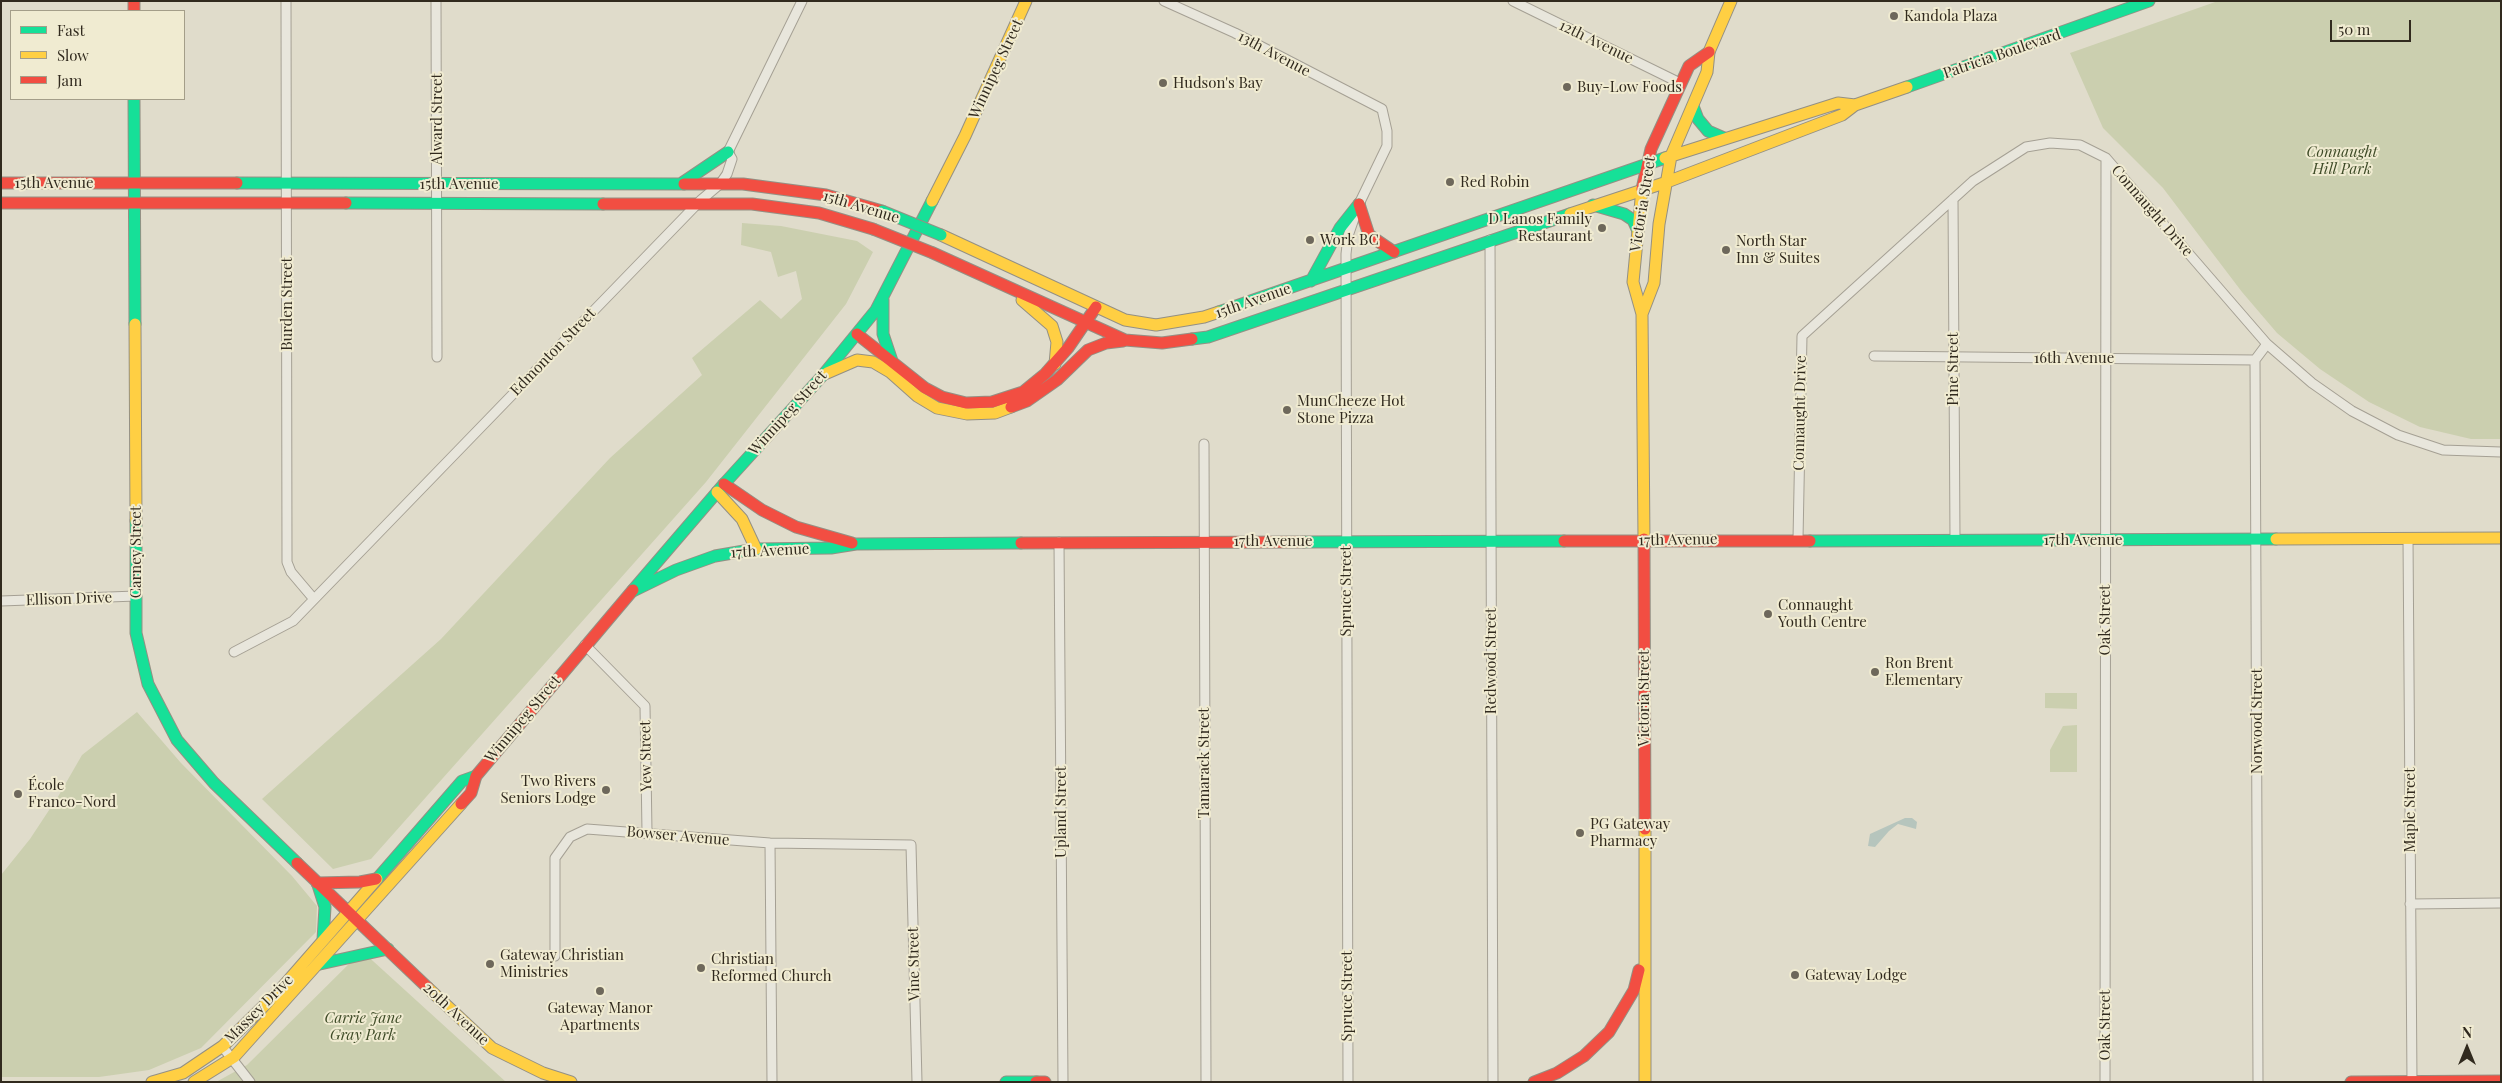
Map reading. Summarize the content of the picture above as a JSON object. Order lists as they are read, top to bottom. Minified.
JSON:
{"streets":{"main road":["Patricia Boulevard","Winnipeg Street","15th Avenue","Victoria Street","17th Avenue","Carney Street","Massey Drive","20th Avenue"],"street":["12th Avenue","13th Avenue","Alward Street","Connaught Drive","Burden Street","Edmonton Street","16th Avenue","Pine Street","Spruce Street","Ellison Drive","Oak Street","Redwood Street","Norwood Street","Yew Street","Tamarack Street","Maple Street","Upland Street","Bowser Avenue","Vine Street"]},"crossings":[["12th Avenue","Victoria Street"],["13th Avenue","Spruce Street"],["Patricia Boulevard","15th Avenue"],["Patricia Boulevard","Victoria Street"],["Winnipeg Street","17th Avenue"],["Winnipeg Street","Carney Street"],["Winnipeg Street","Yew Street"],["Winnipeg Street","Massey Drive"],["Winnipeg Street","20th Avenue"],["Alward Street","15th Avenue"],["15th Avenue","Victoria Street"],["15th Avenue","Burden Street"],["15th Avenue","Edmonton Street"],["15th Avenue","Carney Street"],["15th Avenue","Spruce Street"],["15th Avenue","Redwood Street"],["Victoria Street","17th Avenue"],["Connaught Drive","Pine Street"],["Connaught Drive","17th Avenue"],["Connaught Drive","Oak Street"],["Burden Street","Edmonton Street"],["16th Avenue","Pine Street"],["16th Avenue","Oak Street"],["16th Avenue","Norwood Street"],["Pine Street","17th Avenue"],["17th Avenue","Spruce Street"],["17th Avenue","Oak Street"],["17th Avenue","Redwood Street"],["17th Avenue","Norwood Street"],["17th Avenue","Tamarack Street"],["17th Avenue","Maple Street"],["17th Avenue","Upland Street"],["Carney Street","Ellison Drive"],["Carney Street","Massey Drive"],["Carney Street","20th Avenue"],["Yew Street","Bowser Avenue"],["Bowser Avenue","Vine Street"],["Massey Drive","20th Avenue"]],"parks":["Connaught Hill Park","Carrie Jane Gray Park"],"places":["Kandola Plaza","Hudson's Bay","Buy-Low Foods","Red Robin","D Lanos Family Restaurant","Work BC","North Star Inn & Suites","MunCheeze Hot Stone Pizza","Connaught Youth Centre","Ron Brent Elementary","Two Rivers Seniors Lodge","École Franco-Nord","PG Gateway Pharmacy","Gateway Christian Ministries","Christian Reformed Church","Gateway Lodge","Gateway Manor Apartments"],"legend":["Fast","Slow","Jam"],"scale_bar":"50 m","north":"top"}
